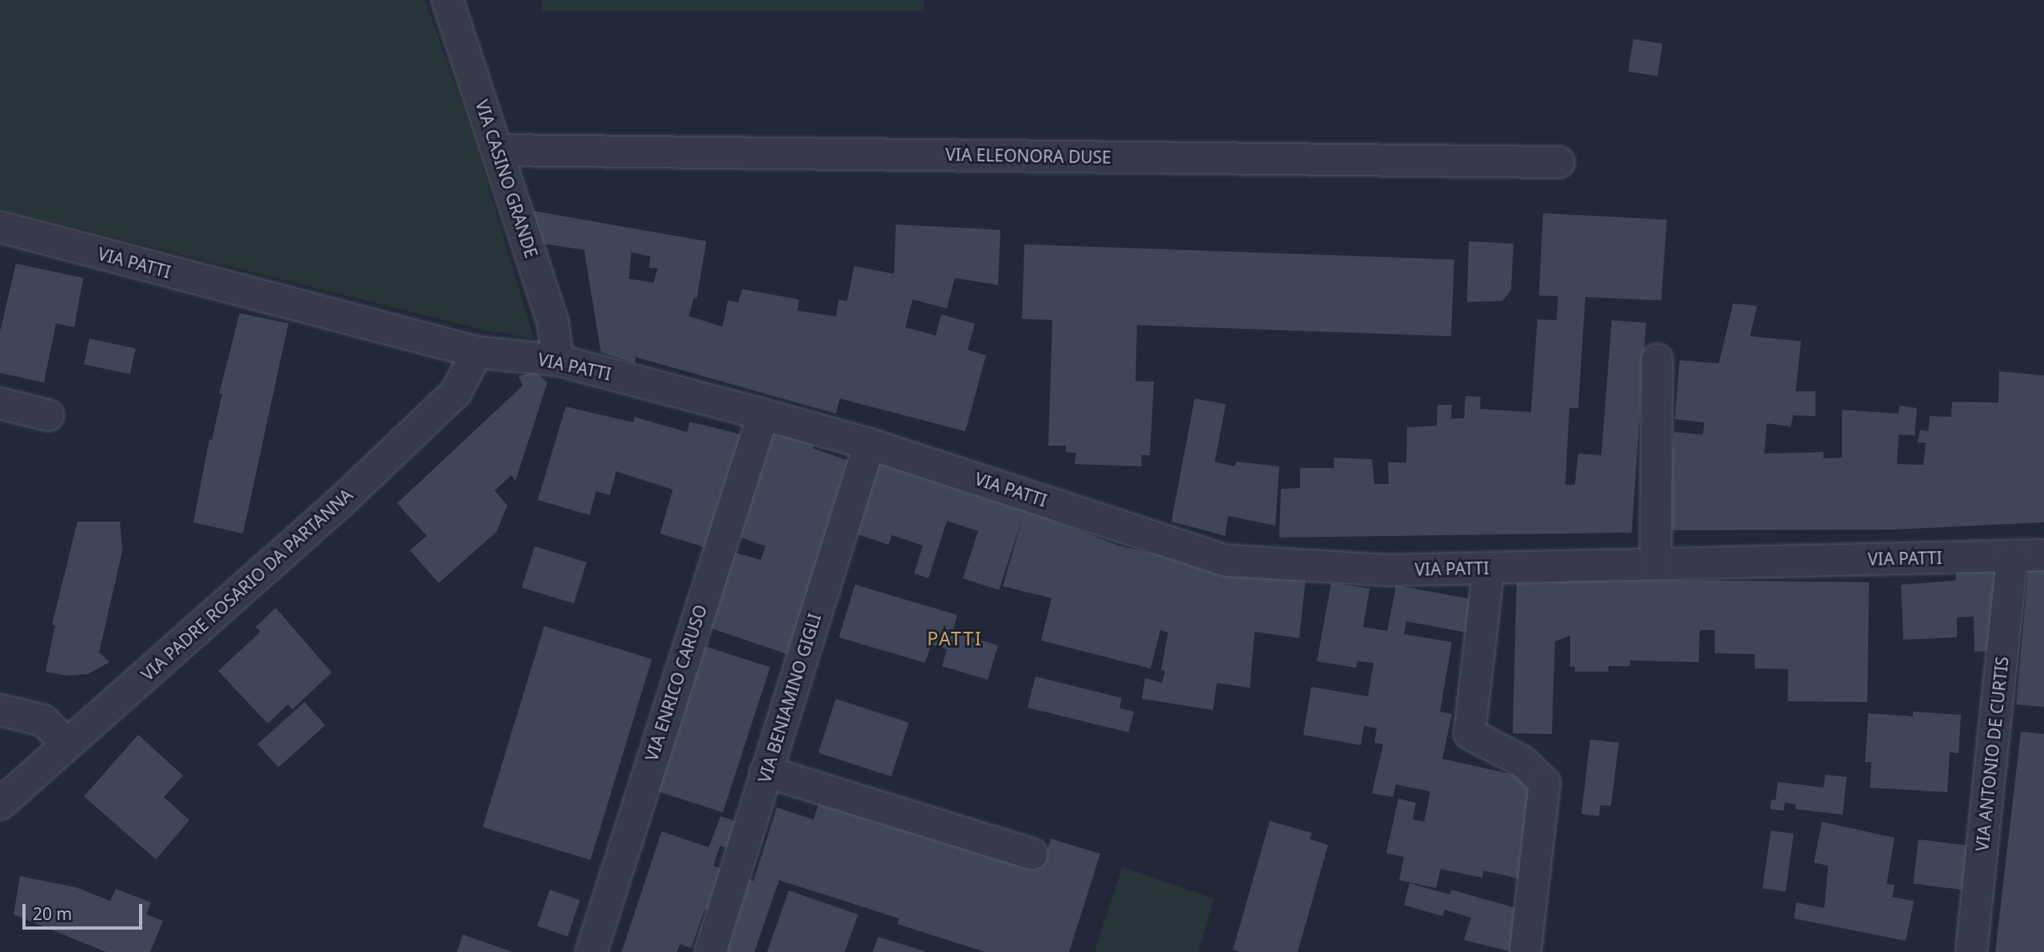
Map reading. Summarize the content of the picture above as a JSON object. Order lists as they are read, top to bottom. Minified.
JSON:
{"streets":{"street":["VIA ELEONORA DUSE","VIA CASINO GRANDE","VIA PATTI","VIA PADRE ROSARIO DA PARTANNA","VIA ENRICO CARUSO","VIA BENIAMINO GIGLI","VIA ANTONIO DE CURTIS"]},"crossings":[["VIA ELEONORA DUSE","VIA CASINO GRANDE"],["VIA CASINO GRANDE","VIA PATTI"],["VIA PATTI","VIA PADRE ROSARIO DA PARTANNA"],["VIA PATTI","VIA ENRICO CARUSO"],["VIA PATTI","VIA BENIAMINO GIGLI"],["VIA PATTI","VIA ANTONIO DE CURTIS"]],"districts":["PATTI"],"scale_bar":"20 m"}
